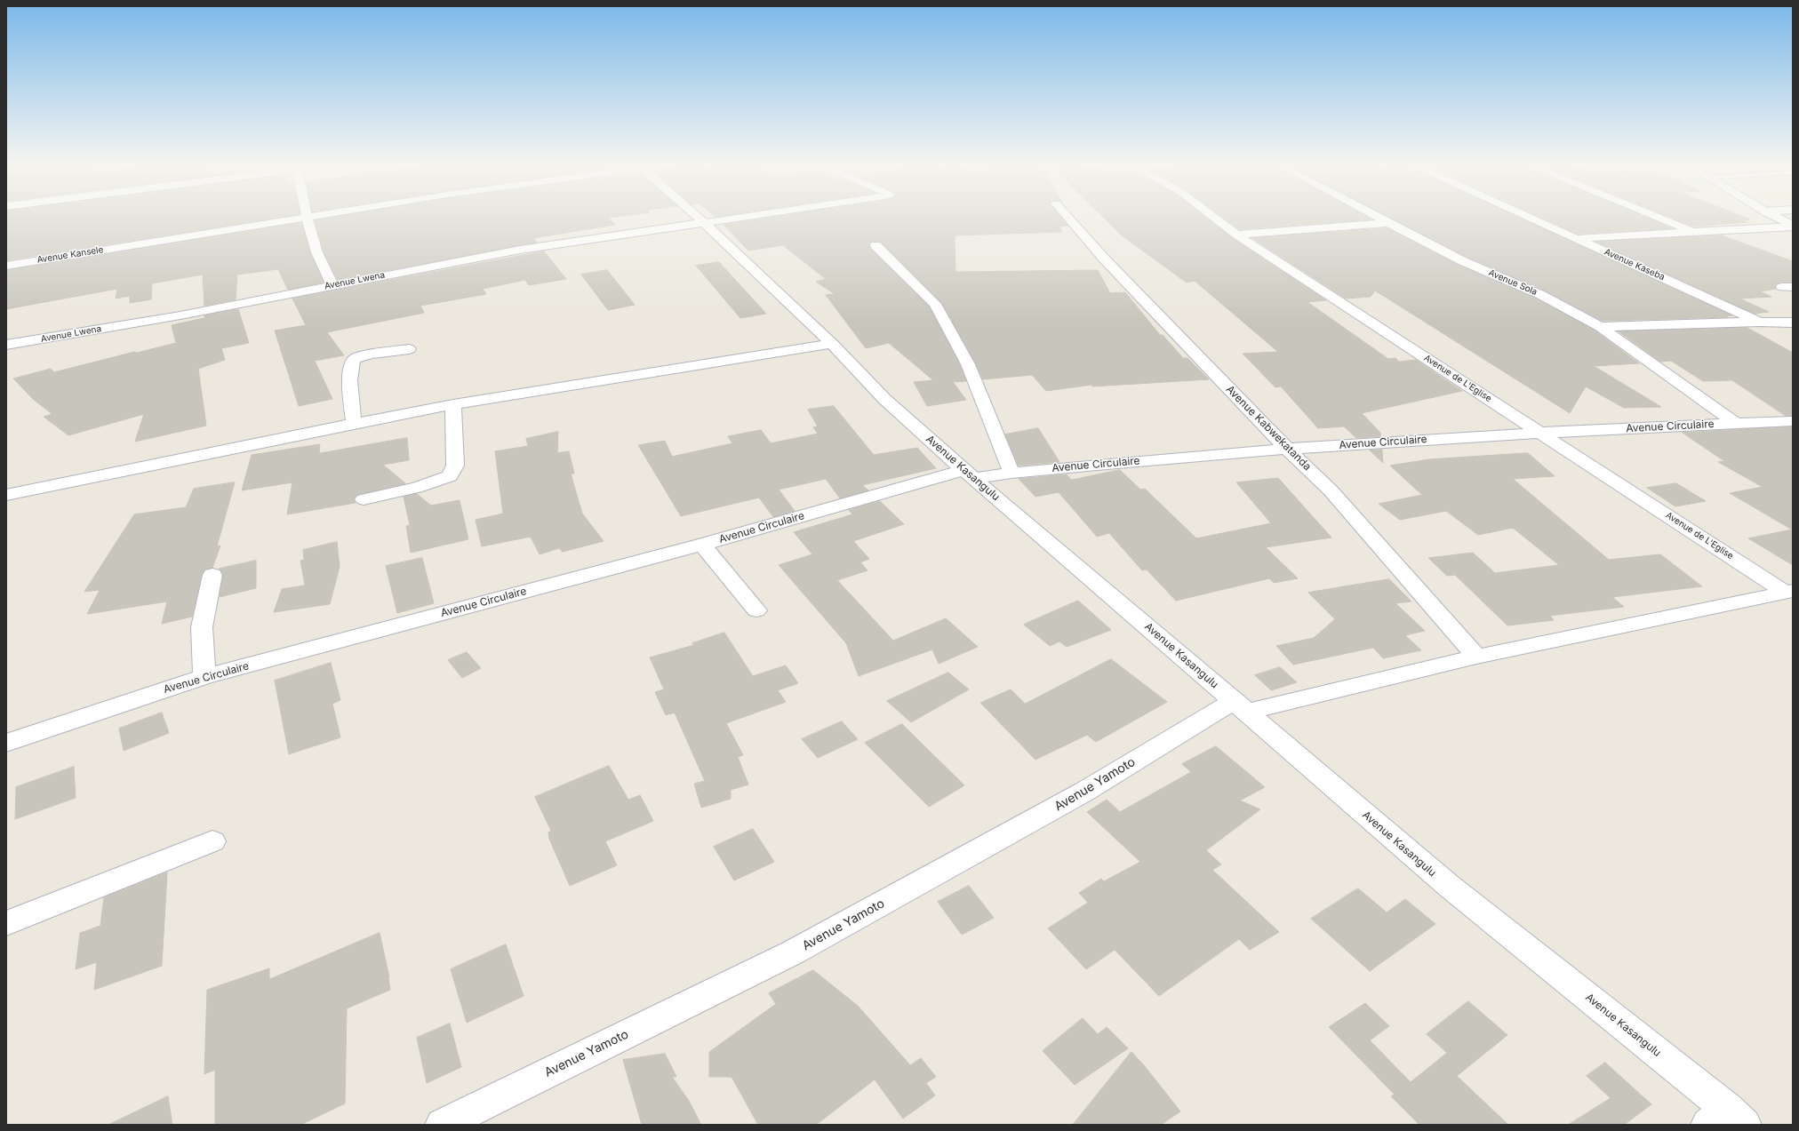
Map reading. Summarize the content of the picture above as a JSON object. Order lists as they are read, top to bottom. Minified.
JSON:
{"streets":{"street":["Avenue Kansele","Avenue Kaseba","Avenue Lwena","Avenue Sola","Avenue de L'Eglise","Avenue Circulaire","Avenue Kabwekatanda","Avenue Kasangulu","Avenue Yamoto"]},"crossings":[["Avenue Kaseba","Avenue Sola"],["Avenue Lwena","Avenue Kasangulu"],["Avenue Sola","Avenue Circulaire"],["Avenue de L'Eglise","Avenue Circulaire"],["Avenue de L'Eglise","Avenue Yamoto"],["Avenue Circulaire","Avenue Kabwekatanda"],["Avenue Circulaire","Avenue Kasangulu"],["Avenue Kabwekatanda","Avenue Yamoto"],["Avenue Kasangulu","Avenue Yamoto"]]}
